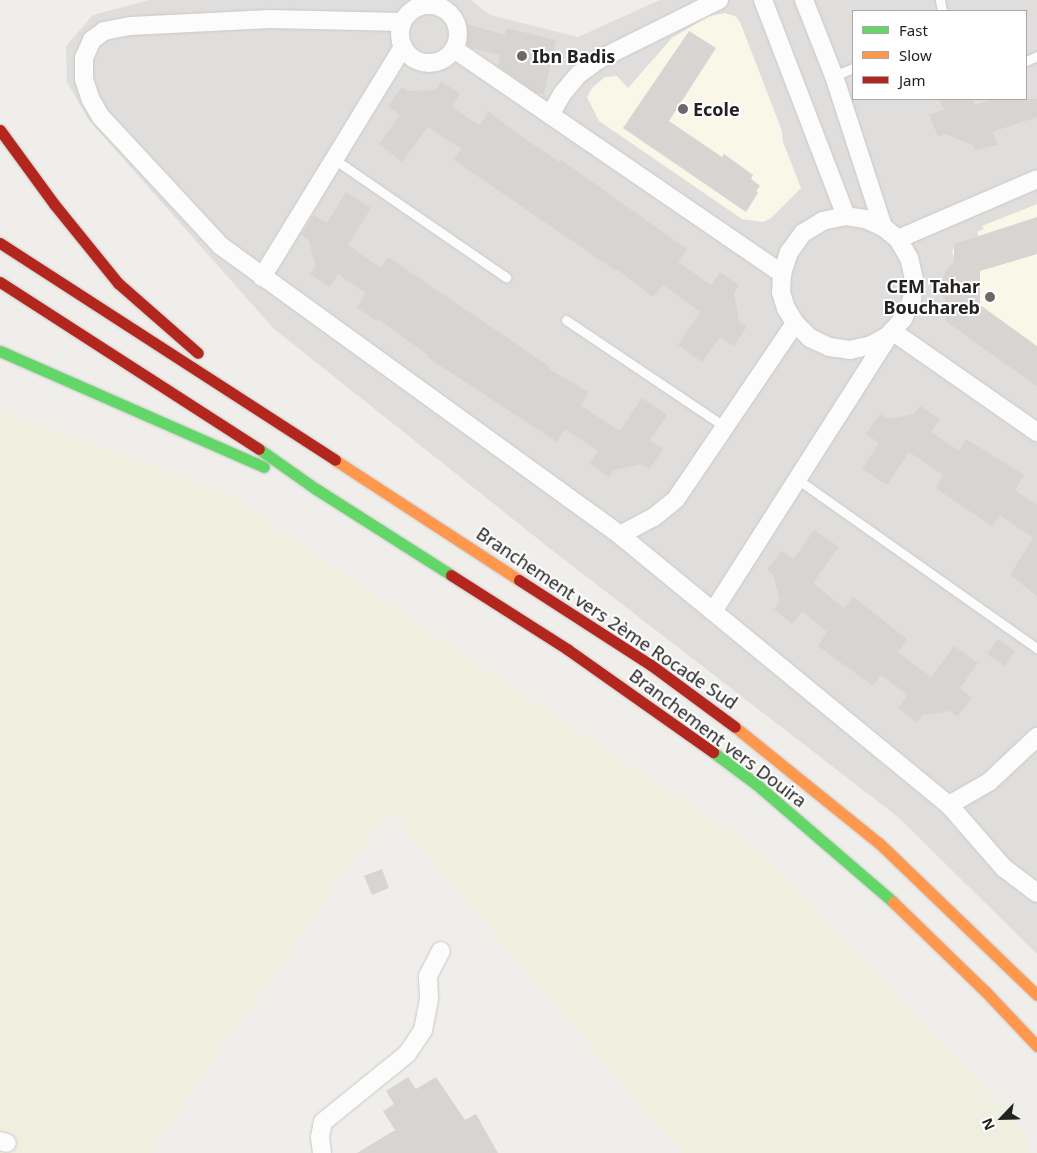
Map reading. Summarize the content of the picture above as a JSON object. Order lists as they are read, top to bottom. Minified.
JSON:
{"streets":{"highway":["Branchement vers 2ème Rocade Sud","Branchement vers Douira"]},"places":["Ibn Badis","Ecole","CEM Tahar Bouchareb"],"legend":["Fast","Slow","Jam"],"north":"bottom left"}
